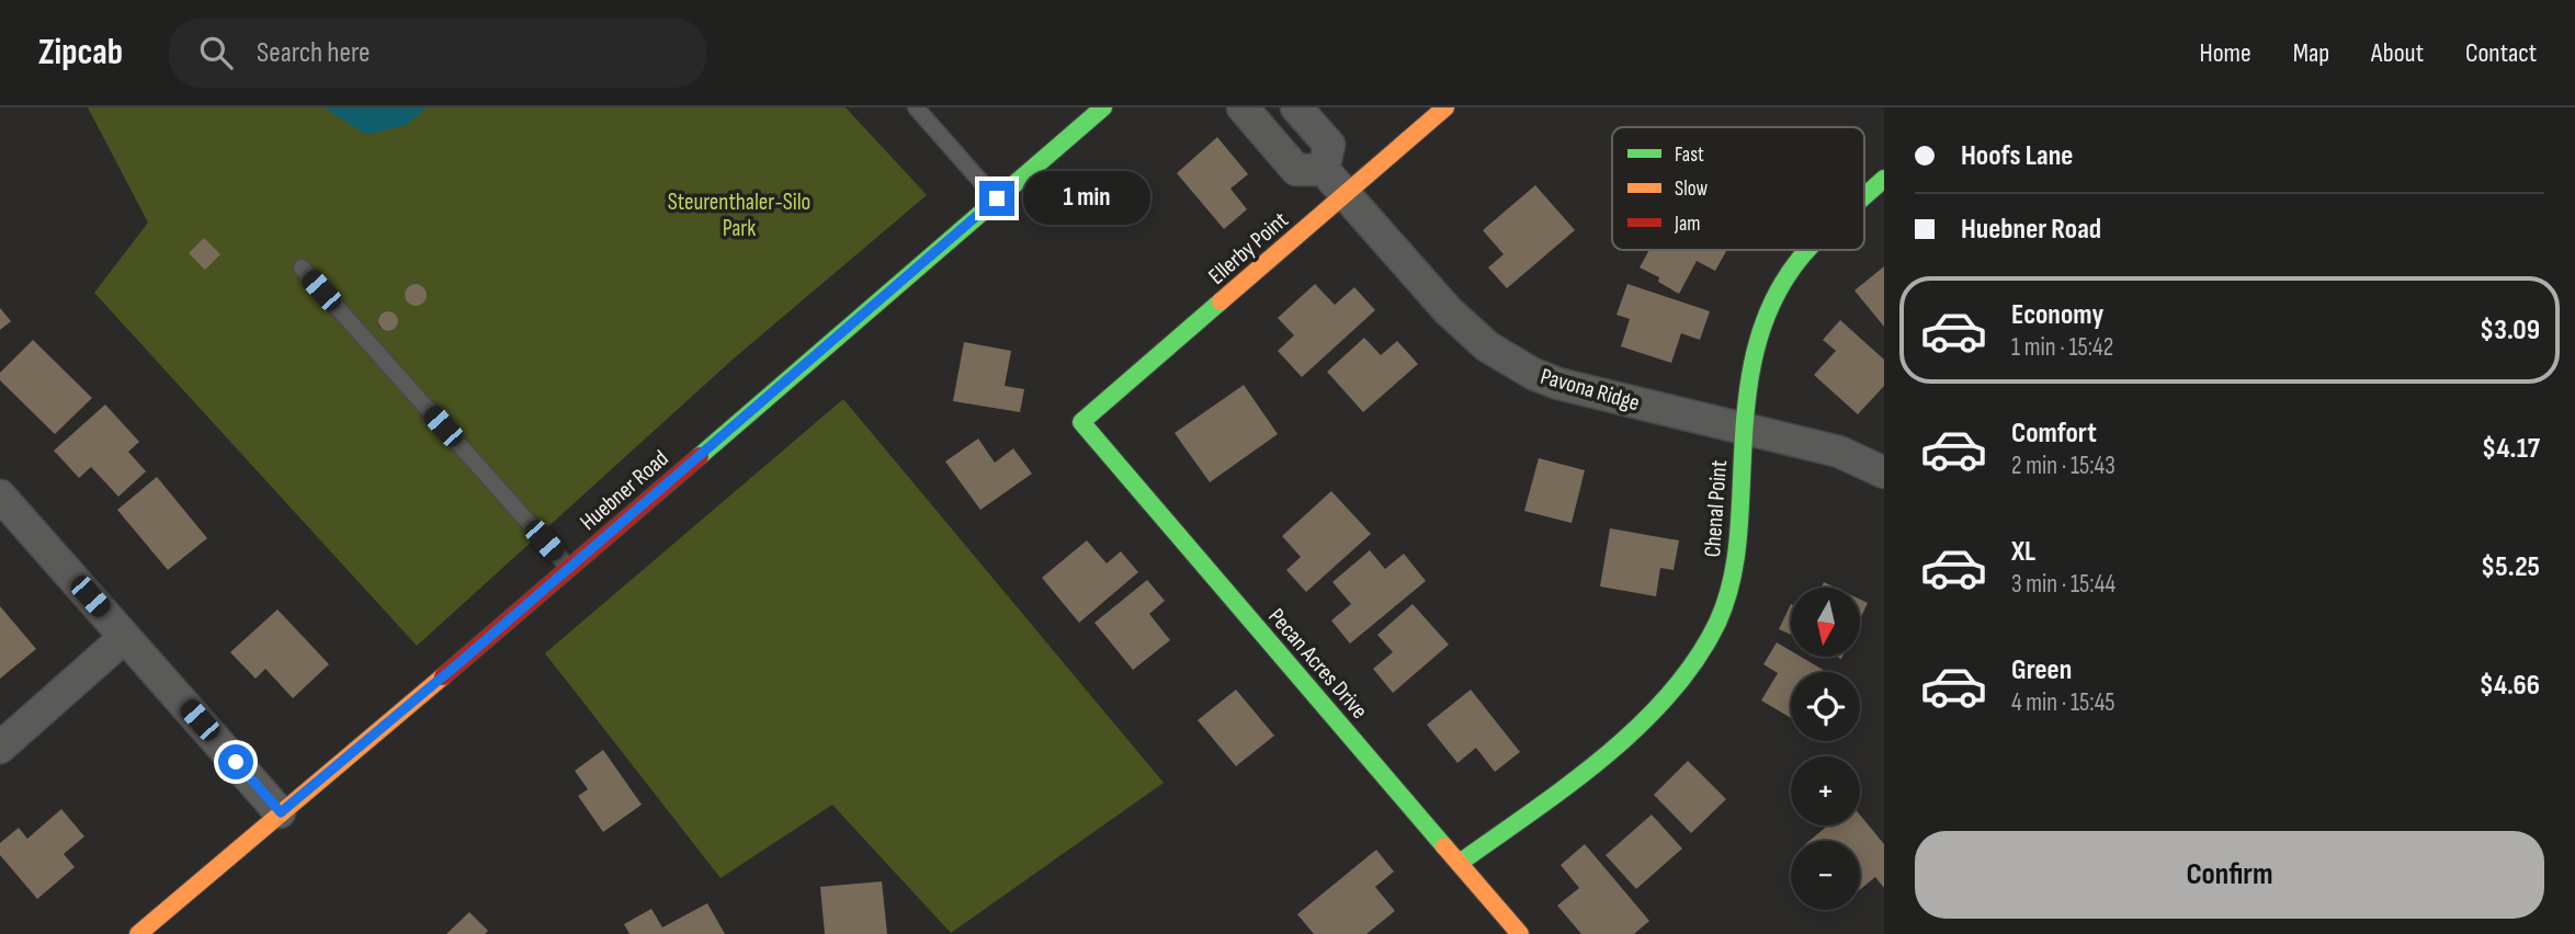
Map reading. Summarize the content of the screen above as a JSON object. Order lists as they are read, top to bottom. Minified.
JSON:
{"streets":{"street":["Ellerby Point","Pavona Ridge","Huebner Road","Chenal Point","Pecan Acres Drive"]},"crossings":[["Ellerby Point","Pavona Ridge"],["Ellerby Point","Pecan Acres Drive"],["Pavona Ridge","Chenal Point"],["Chenal Point","Pecan Acres Drive"]],"parks":["Steurenthaler-Silo Park"],"legend":["Fast","Slow","Jam"],"north":"bottom","page":{"header":"Zipcab","search":"Search here","nav":["Home","Map","About","Contact"],"banner":["Hoofs Lane","Huebner Road"],"bubble":"1 min","list":[{"name":"Economy","note":"1 min · 15:42","value":"$3.09"},{"name":"Comfort","note":"2 min · 15:43","value":"$4.17"},{"name":"XL","note":"3 min · 15:44","value":"$5.25"},{"name":"Green","note":"4 min · 15:45","value":"$4.66"}],"map_buttons":["+","−"],"buttons":"Confirm"}}
